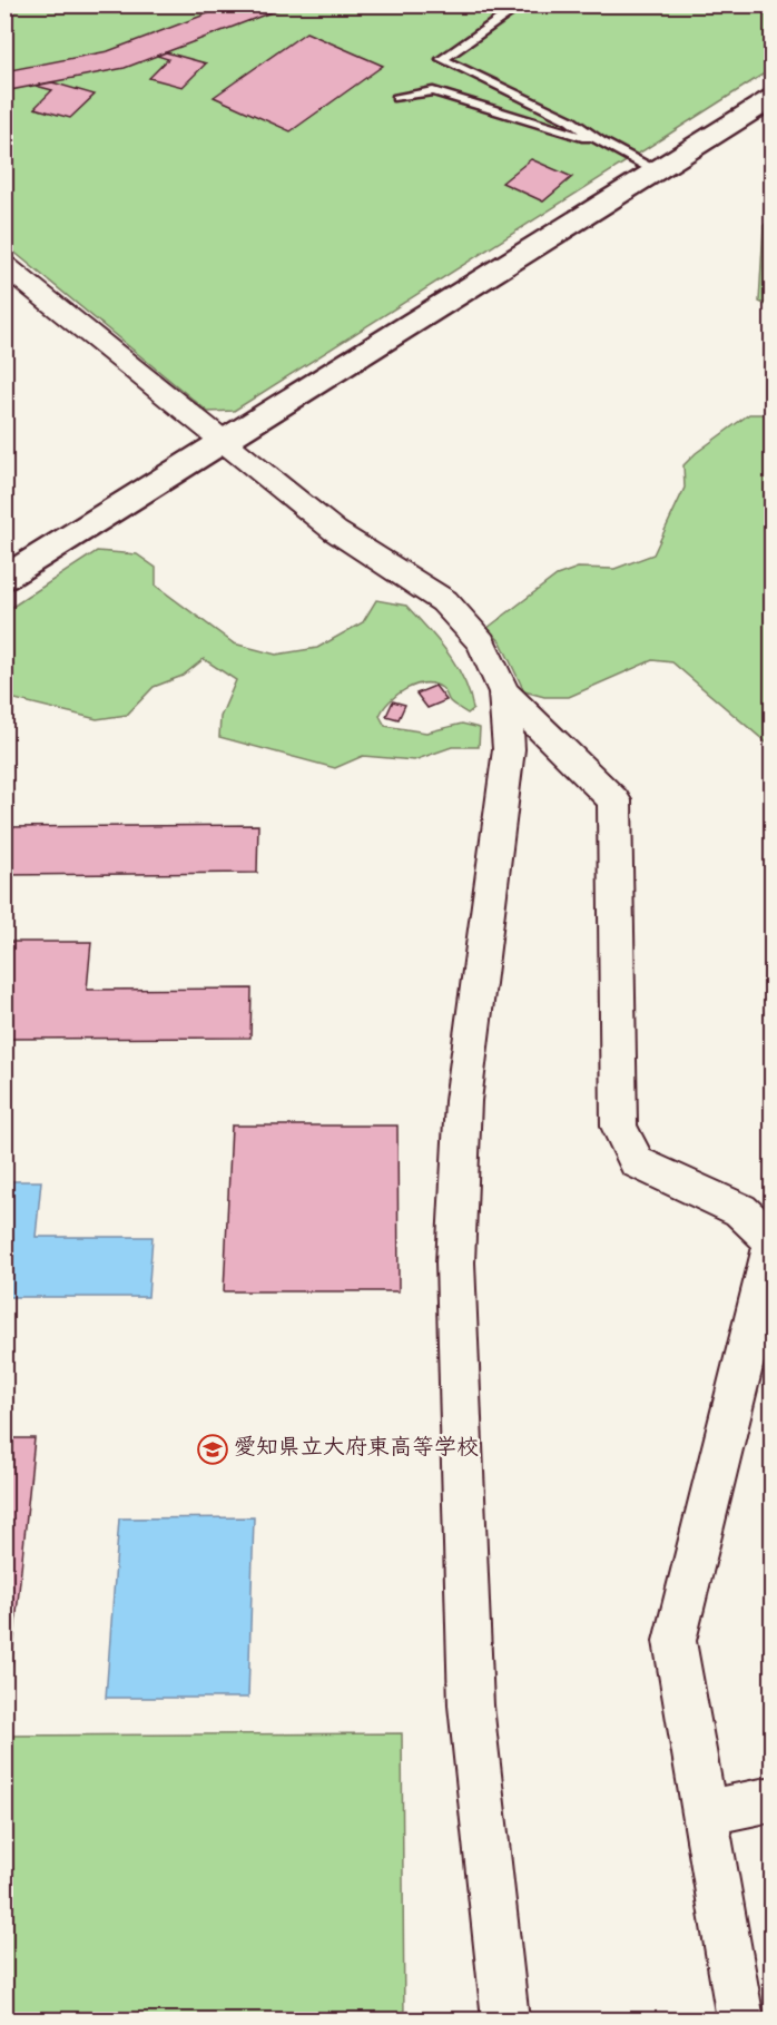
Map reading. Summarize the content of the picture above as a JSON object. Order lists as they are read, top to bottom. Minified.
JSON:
{"places":{"school or university":["愛知県立大府東高等学校"]}}
